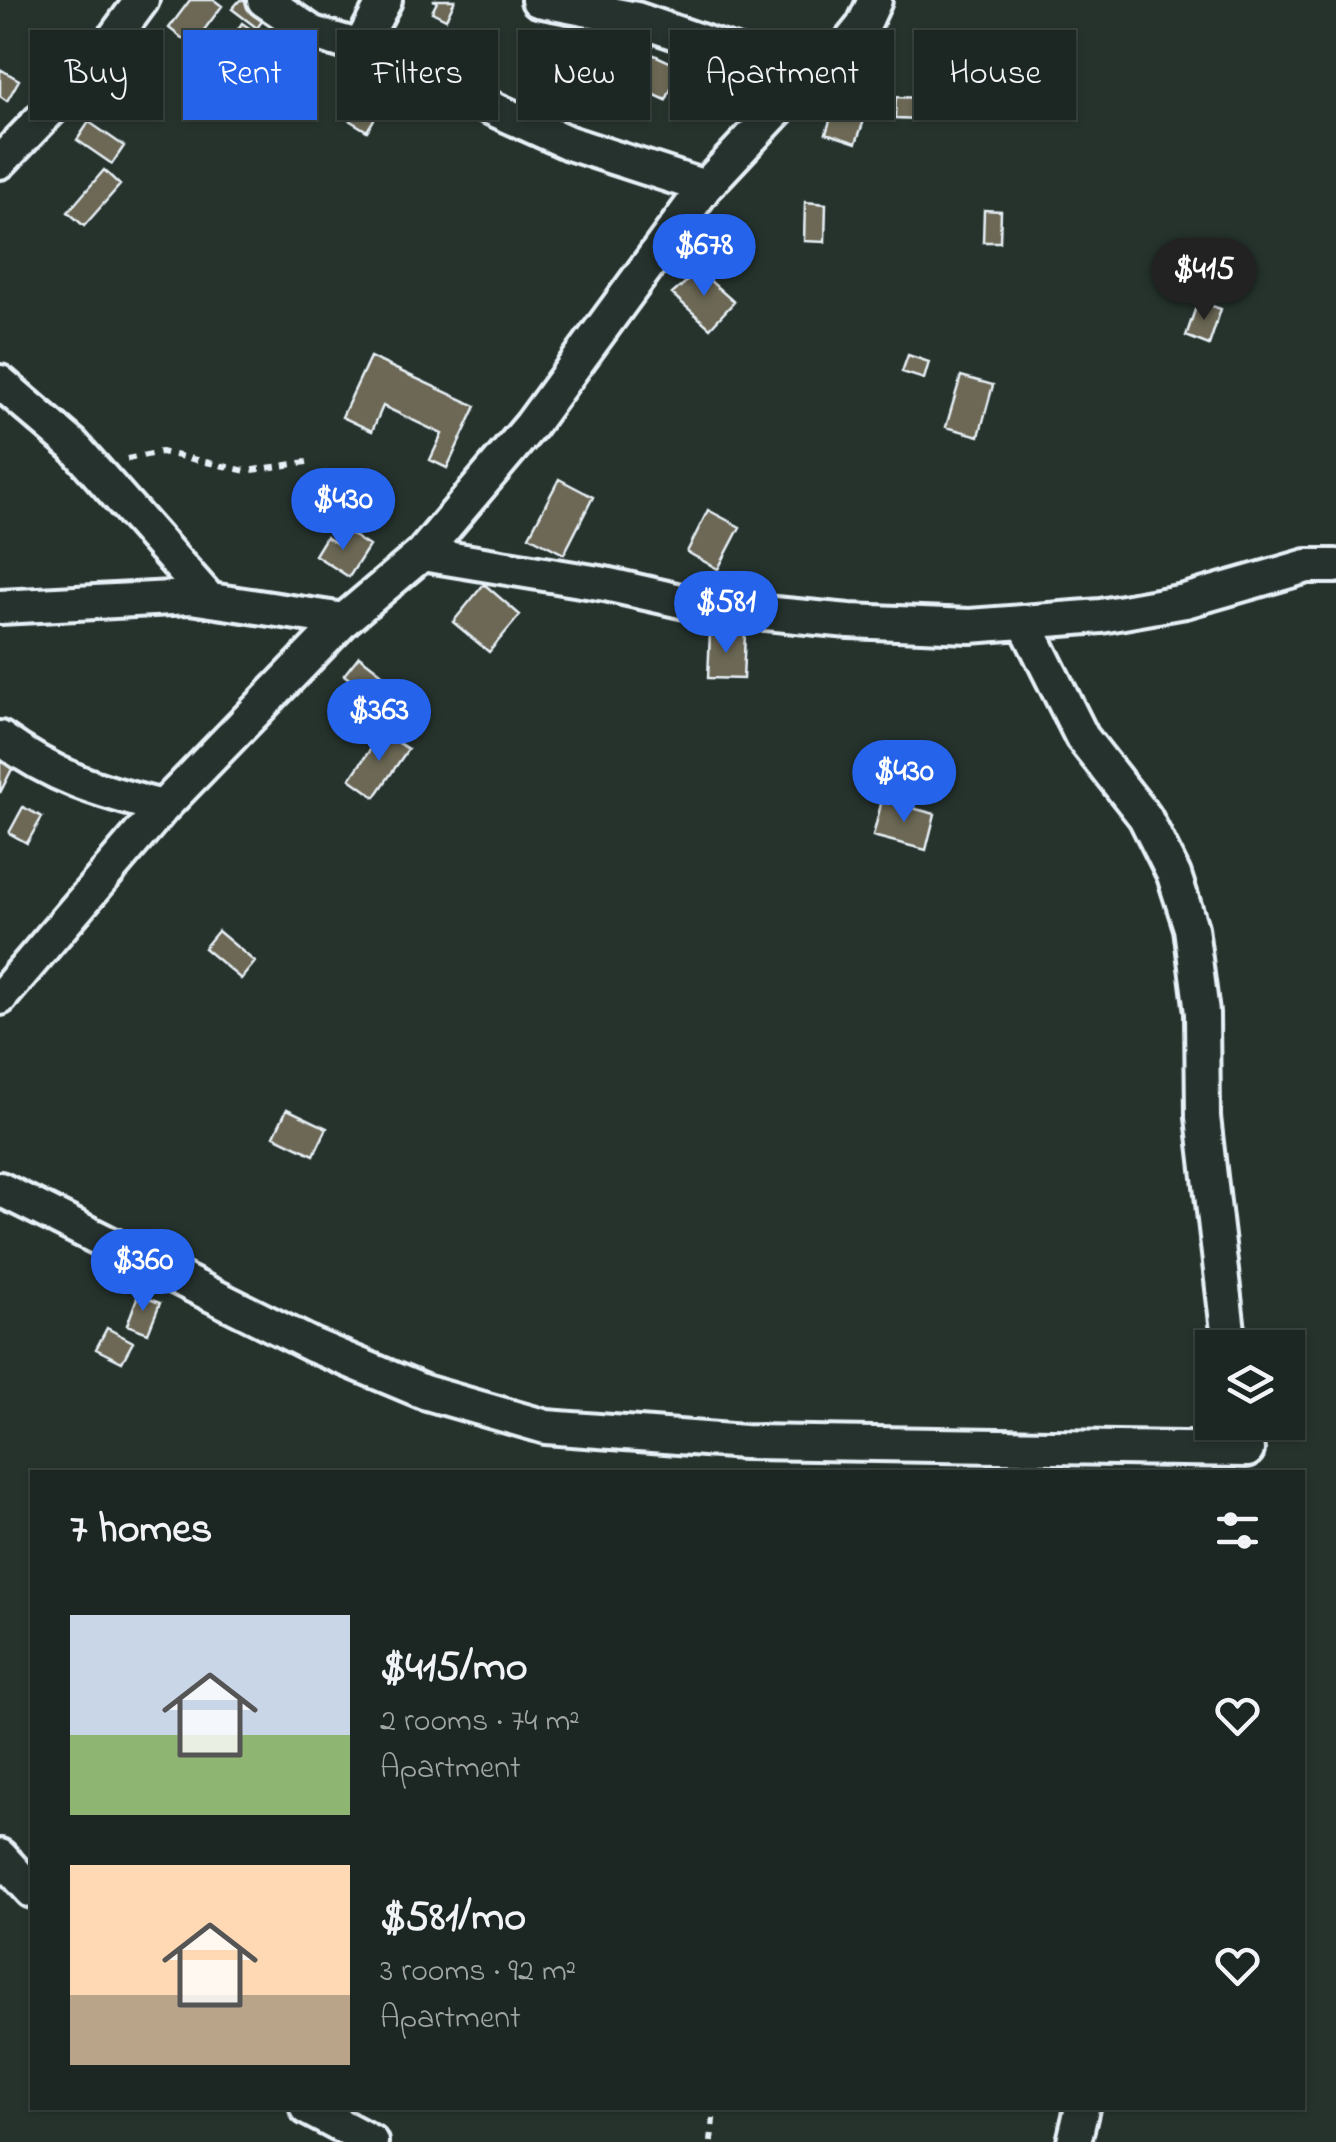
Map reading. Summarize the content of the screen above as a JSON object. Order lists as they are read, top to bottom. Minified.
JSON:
{"page":{"chip":["Buy","Rent","Filters","New","Apartment","House"],"price":["$678","$415","$430","$581","$363","$430","$360"],"heading":"7 homes","list":[{"name":"$415/mo","note":"2 rooms · 74 m² · Apartment"},{"name":"$581/mo","note":"3 rooms · 92 m² · Apartment"}]}}
